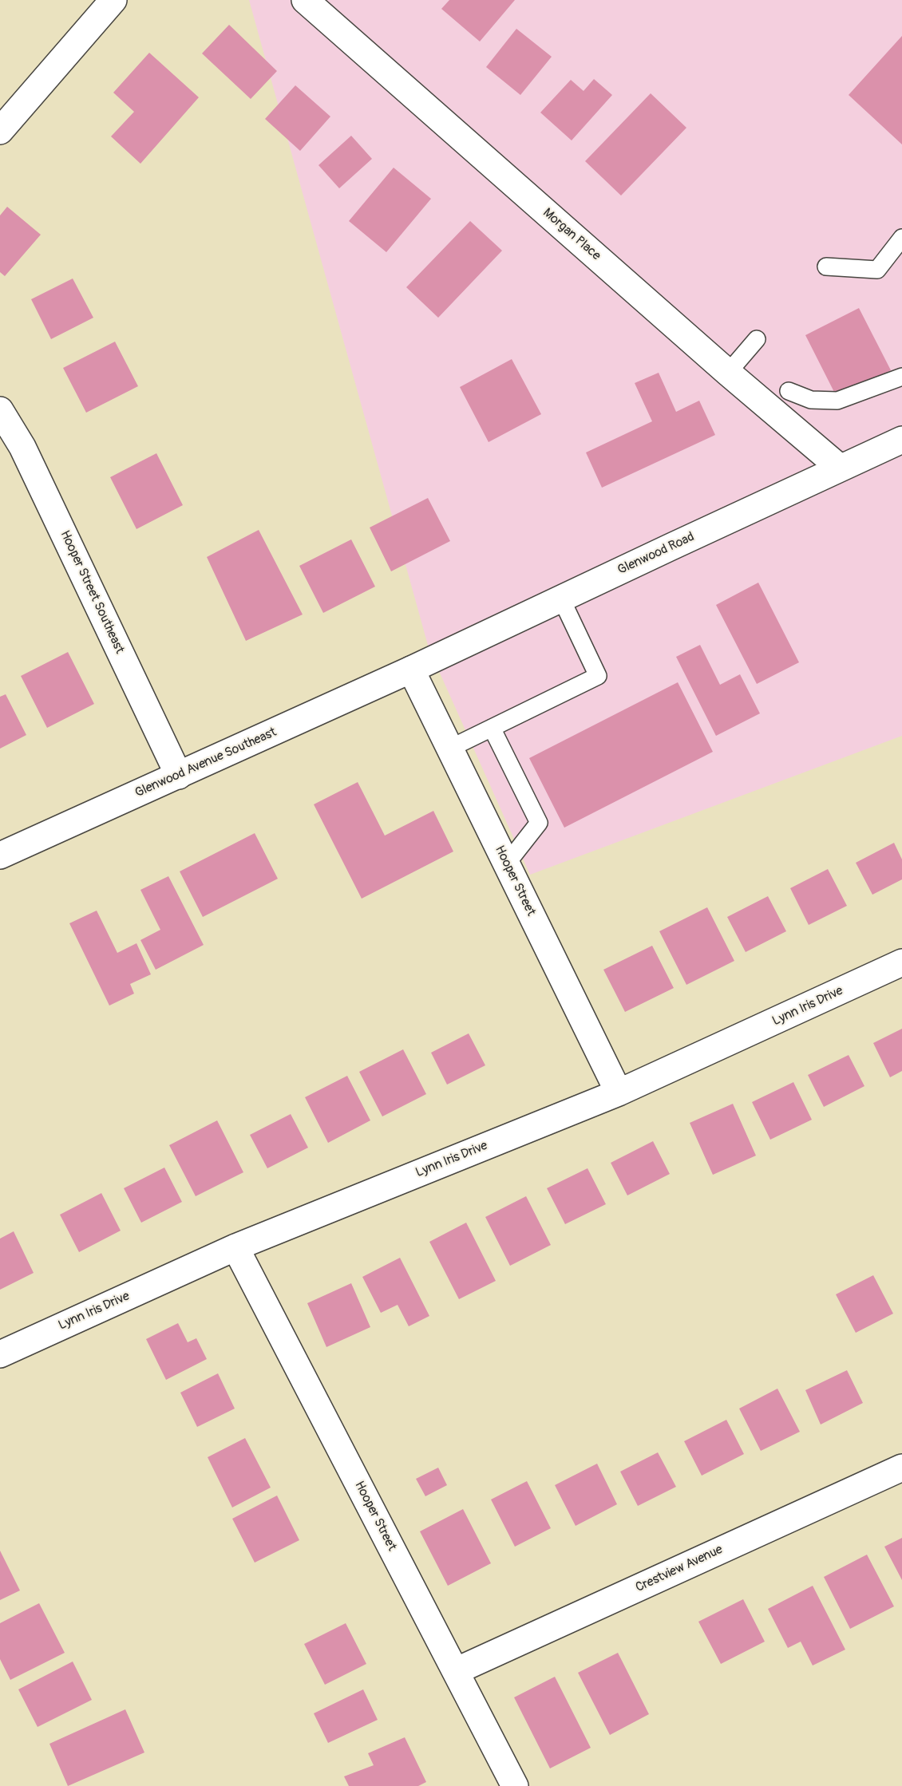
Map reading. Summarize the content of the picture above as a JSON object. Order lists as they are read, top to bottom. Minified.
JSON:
{"streets":{"street":["Morgan Place","Glenwood Road","Hooper Street Southeast","Glenwood Avenue Southeast","Hooper Street","Lynn Iris Drive","Crestview Avenue"]},"crossings":[["Morgan Place","Glenwood Road"],["Glenwood Road","Glenwood Avenue Southeast"],["Glenwood Road","Hooper Street"],["Hooper Street Southeast","Glenwood Avenue Southeast"],["Glenwood Avenue Southeast","Hooper Street"],["Hooper Street","Lynn Iris Drive"],["Hooper Street","Crestview Avenue"]]}
